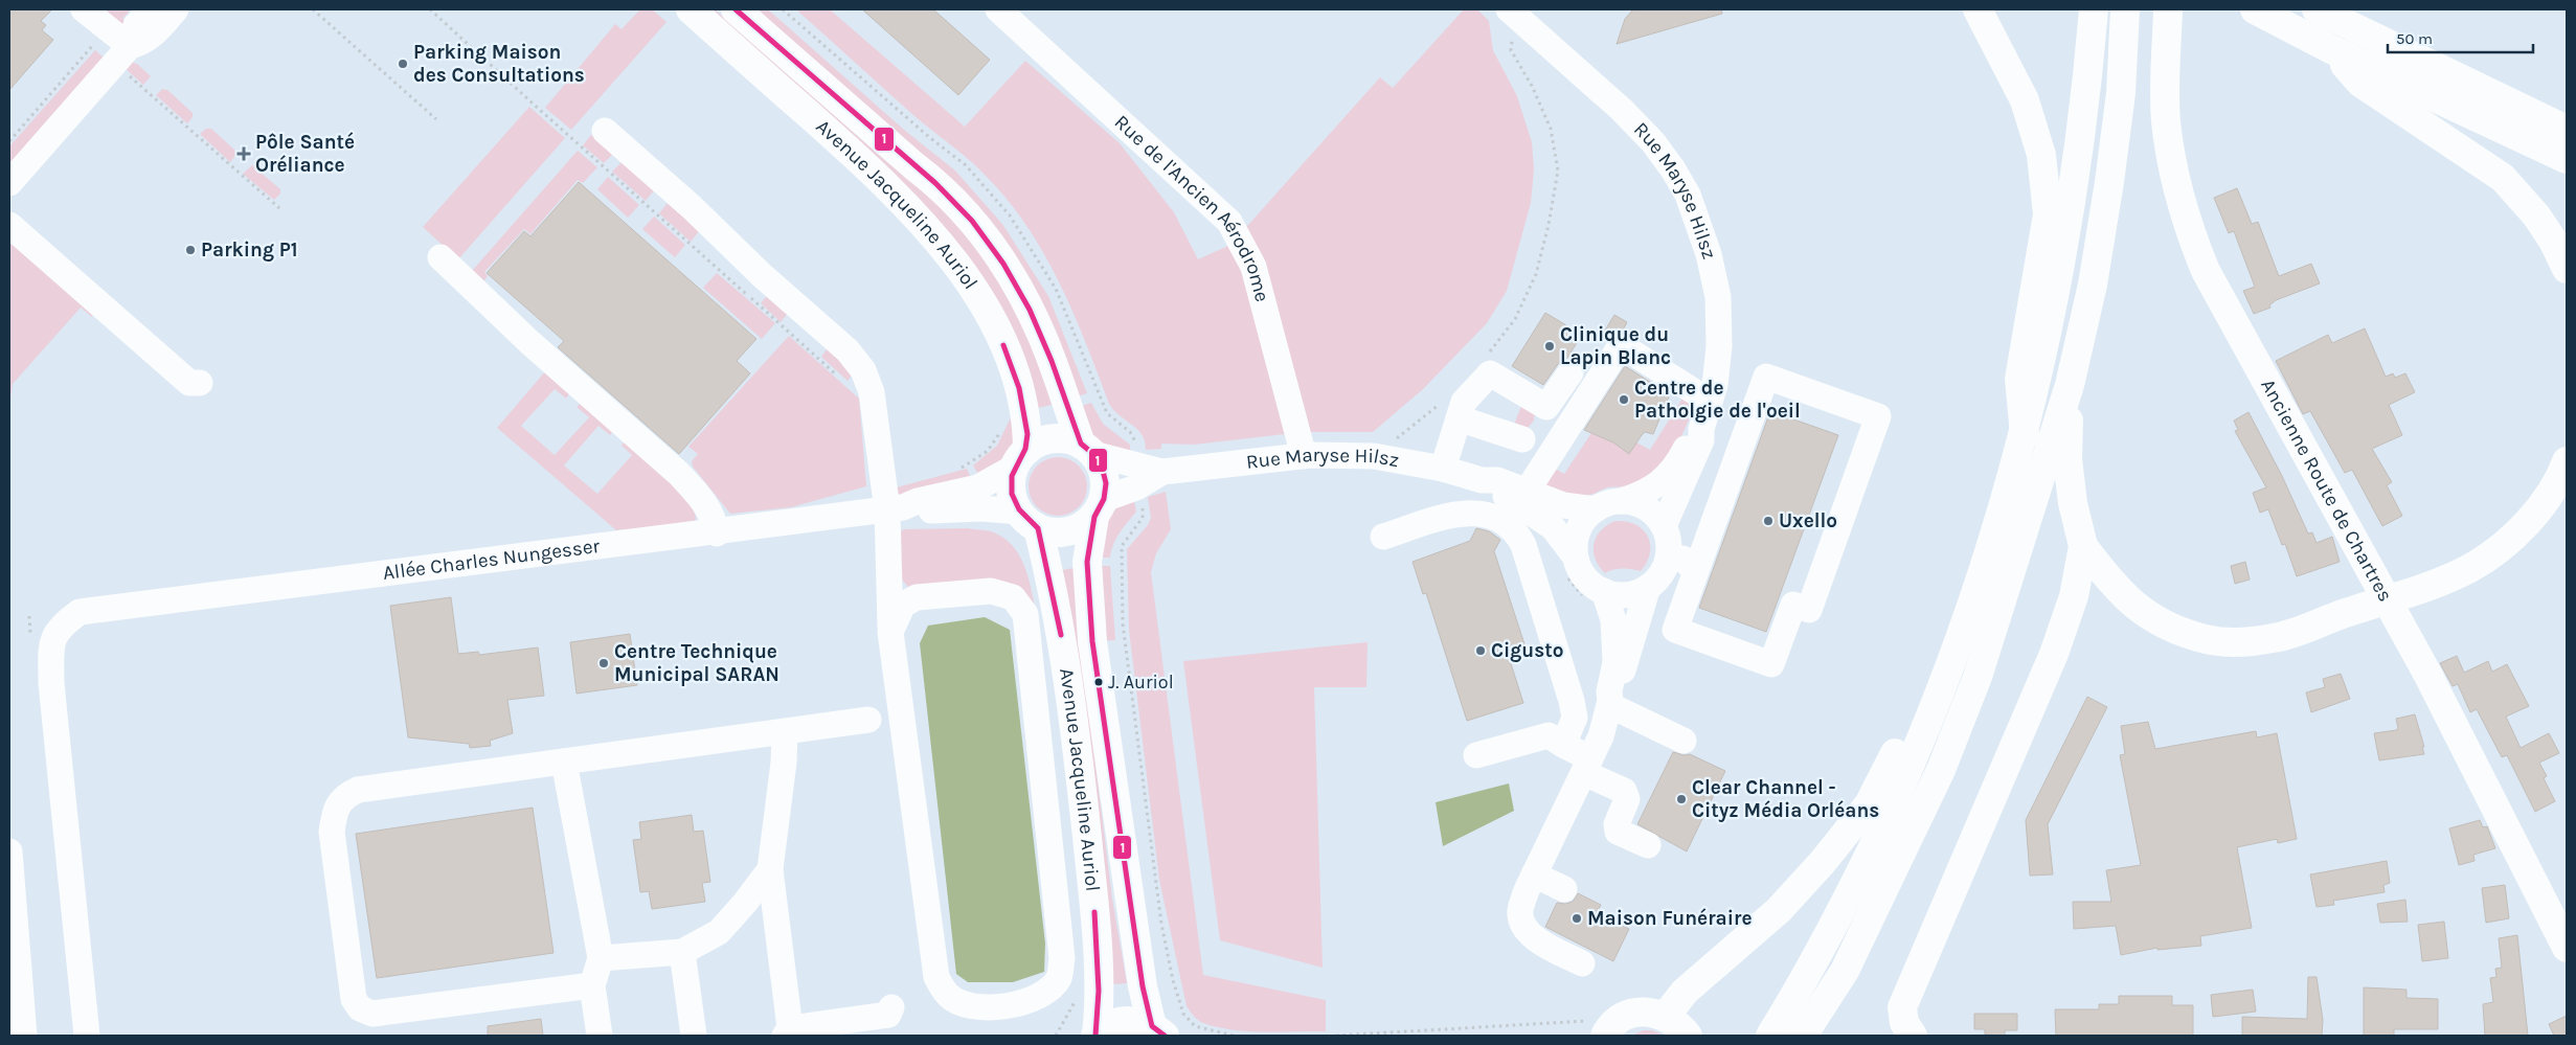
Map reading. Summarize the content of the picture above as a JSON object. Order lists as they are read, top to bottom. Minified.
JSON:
{"streets":{"main road":["Avenue Jacqueline Auriol","Ancienne Route de Chartres"],"street":["Rue Maryse Hilsz","Rue de l'Ancien Aérodrome","Allée Charles Nungesser"]},"crossings":[["Rue Maryse Hilsz","Rue de l'Ancien Aérodrome"],["Avenue Jacqueline Auriol","Allée Charles Nungesser"]],"places":{"other":["Parking Maison des Consultations","Parking P1","Clinique du Lapin Blanc","Centre de Patholgie de l'oeil","Uxello","Cigusto","Centre Technique Municipal SARAN","J. Auriol","Clear Channel - Cityz Média Orléans","Maison Funéraire"],"health":["Pôle Santé Oréliance"]},"lines":["transit line 1"],"scale_bar":"50 m"}
